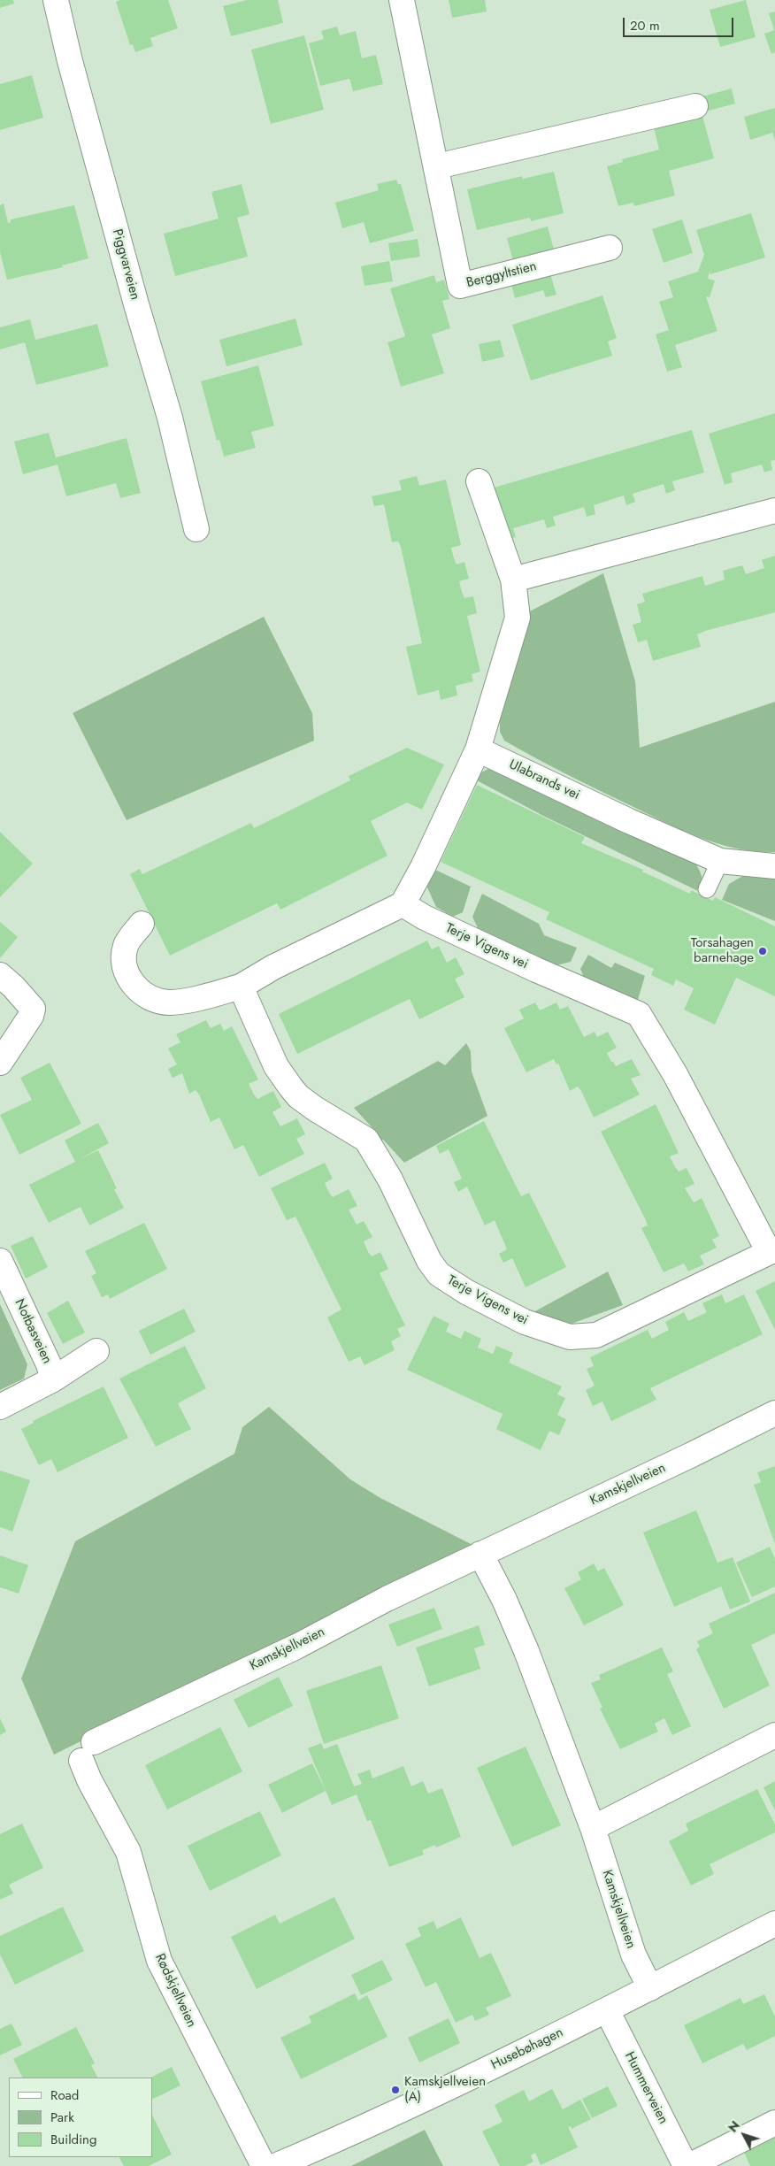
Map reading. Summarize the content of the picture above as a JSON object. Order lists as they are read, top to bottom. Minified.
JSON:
{"streets":{"street":["Piggvarveien","Berggyltstien","Ulabrands vei","Terje Vigens vei","Notbasveien","Kamskjellveien","Rødskjellveien","Husebøhagen","Hummerveien"]},"crossings":[["Kamskjellveien","Rødskjellveien"],["Kamskjellveien","Husebøhagen"],["Husebøhagen","Hummerveien"]],"places":["Torsahagen barnehage","Kamskjellveien (A)"],"legend":["Road","Park","Building"],"scale_bar":"20 m","north":"top left"}
